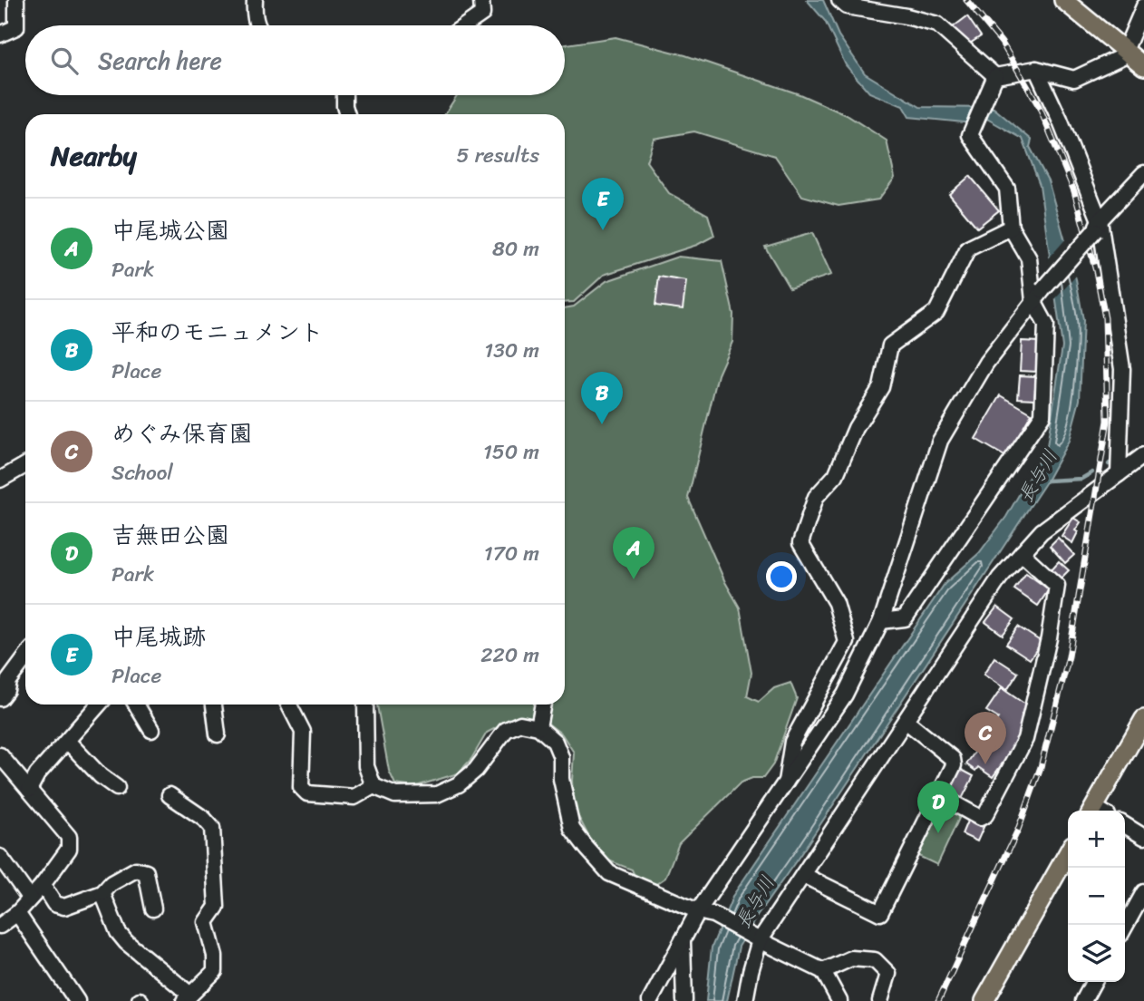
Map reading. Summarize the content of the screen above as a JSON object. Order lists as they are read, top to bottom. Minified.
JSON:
{"water":["長与川"],"page":{"search":"Search here","heading":["Nearby","5 results"],"pins":["E","B","A","C","D"],"list":[{"mark":"A","name":"中尾城公園","note":"Park","value":"80 m"},{"mark":"B","name":"平和のモニュメント","note":"Place","value":"130 m"},{"mark":"C","name":"めぐみ保育園","note":"School","value":"150 m"},{"mark":"D","name":"吉無田公園","note":"Park","value":"170 m"},{"mark":"E","name":"中尾城跡","note":"Place","value":"220 m"}],"map_buttons":["+","−"]}}
